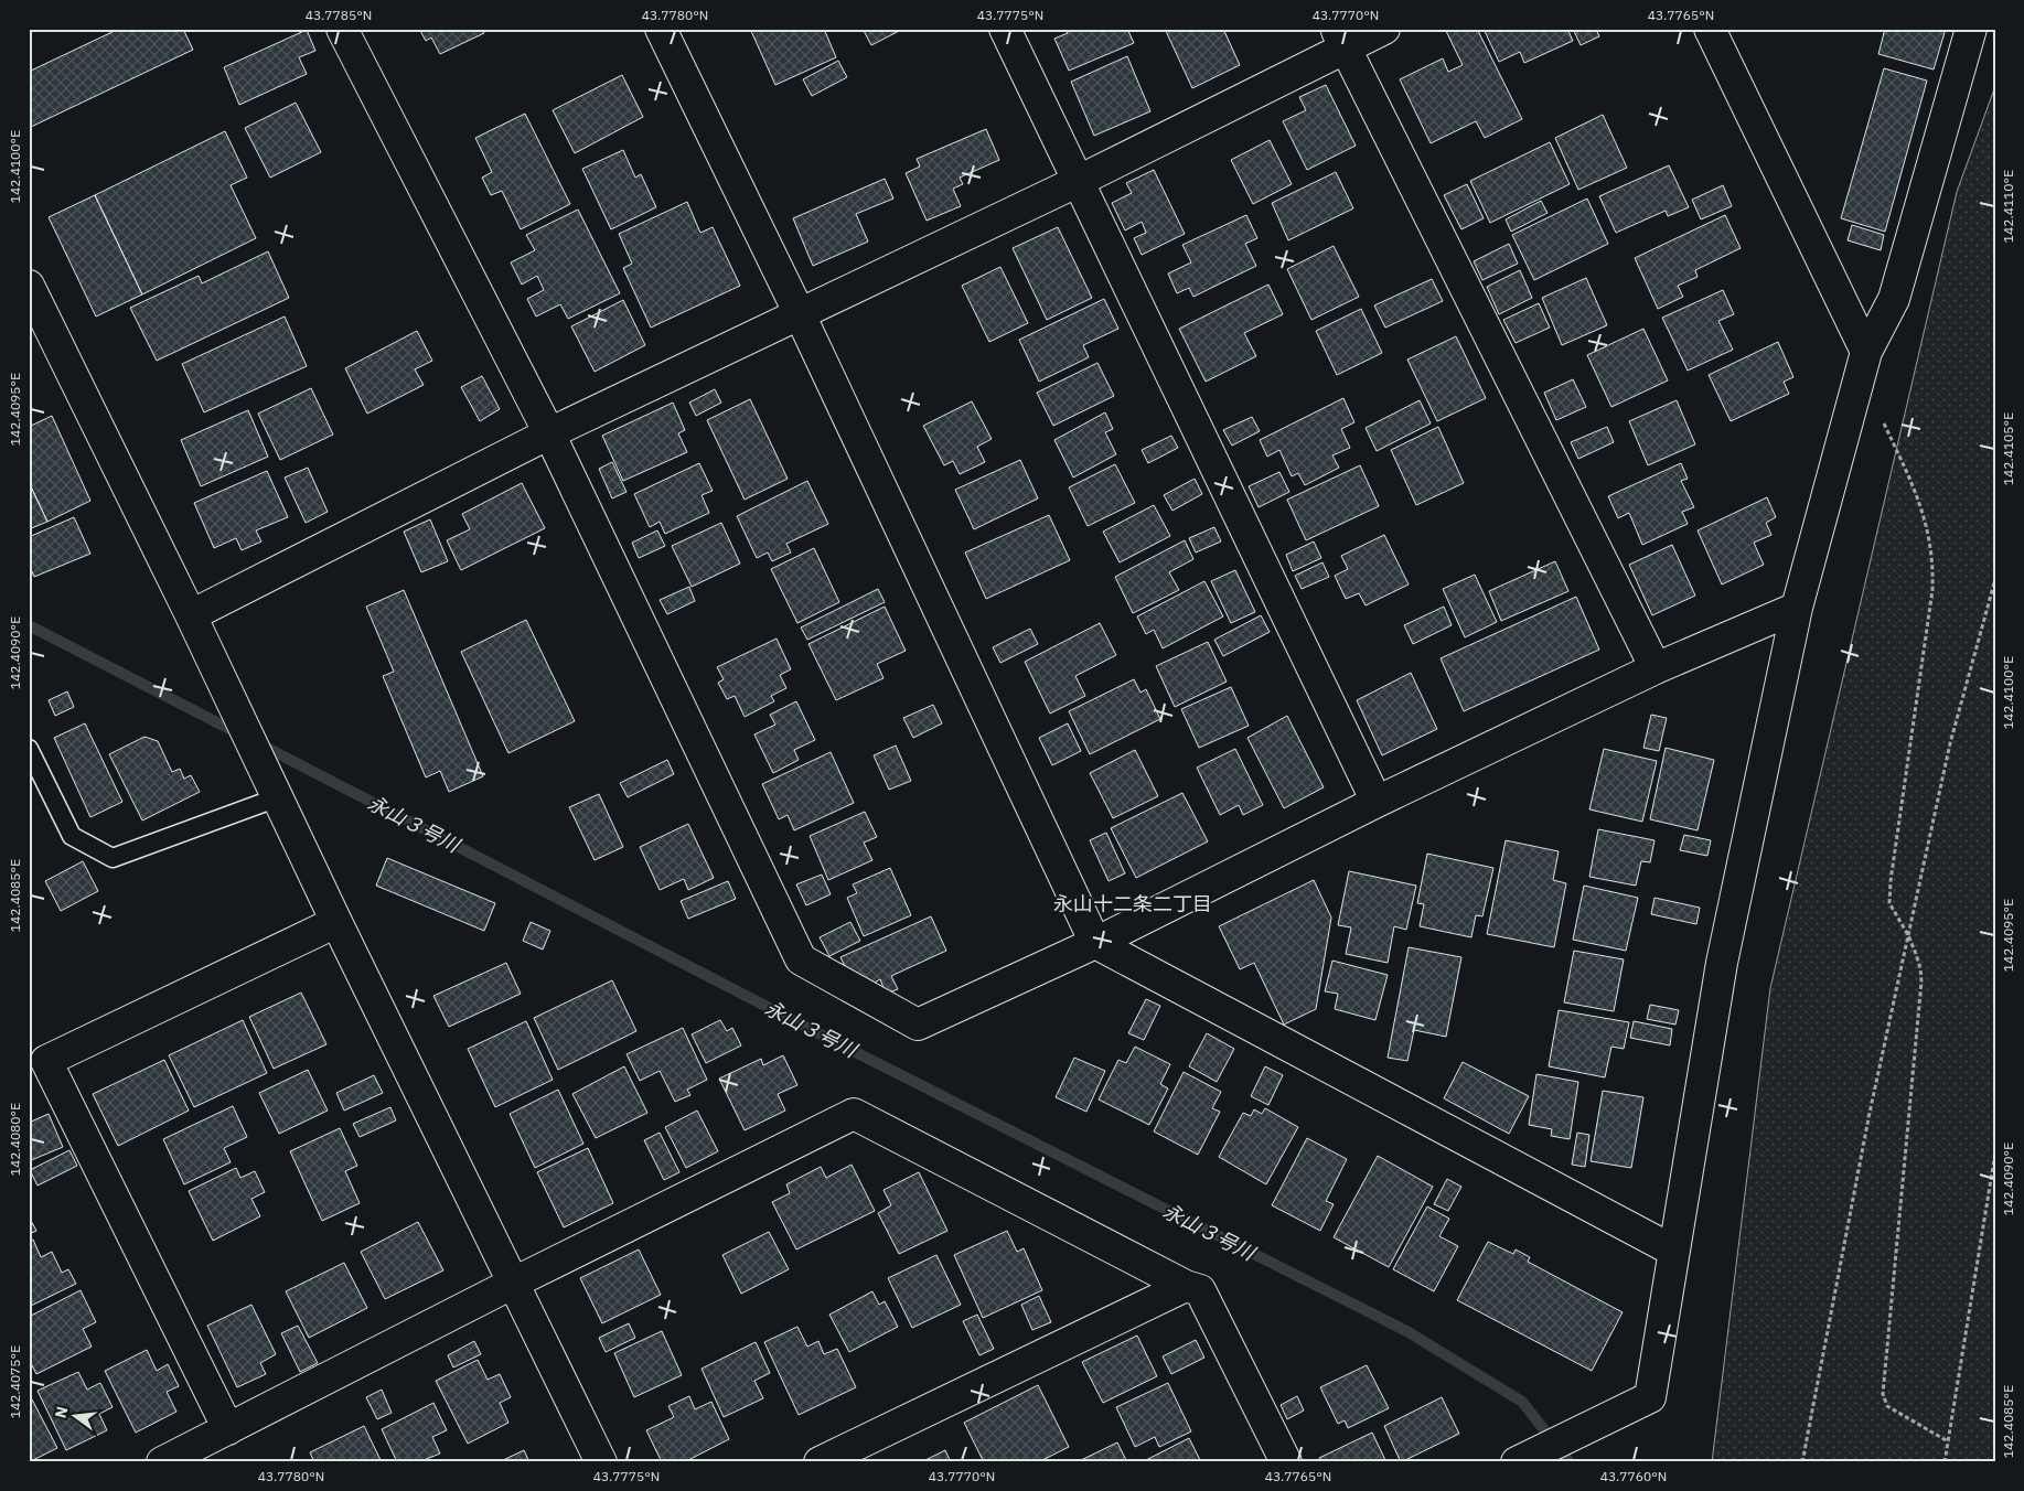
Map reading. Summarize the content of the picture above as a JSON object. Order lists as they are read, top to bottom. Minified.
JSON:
{"districts":["永山十二条二丁目"],"water":["永山３号川"],"north":"left","coordinates":["43.7785°N","43.7780°N","43.7775°N","43.7770°N","43.7765°N","142.4100°E","142.4110°E","142.4095°E","142.4105°E","142.4090°E","142.4085°E","142.4080°E","142.4075°E","43.7760°N"]}
